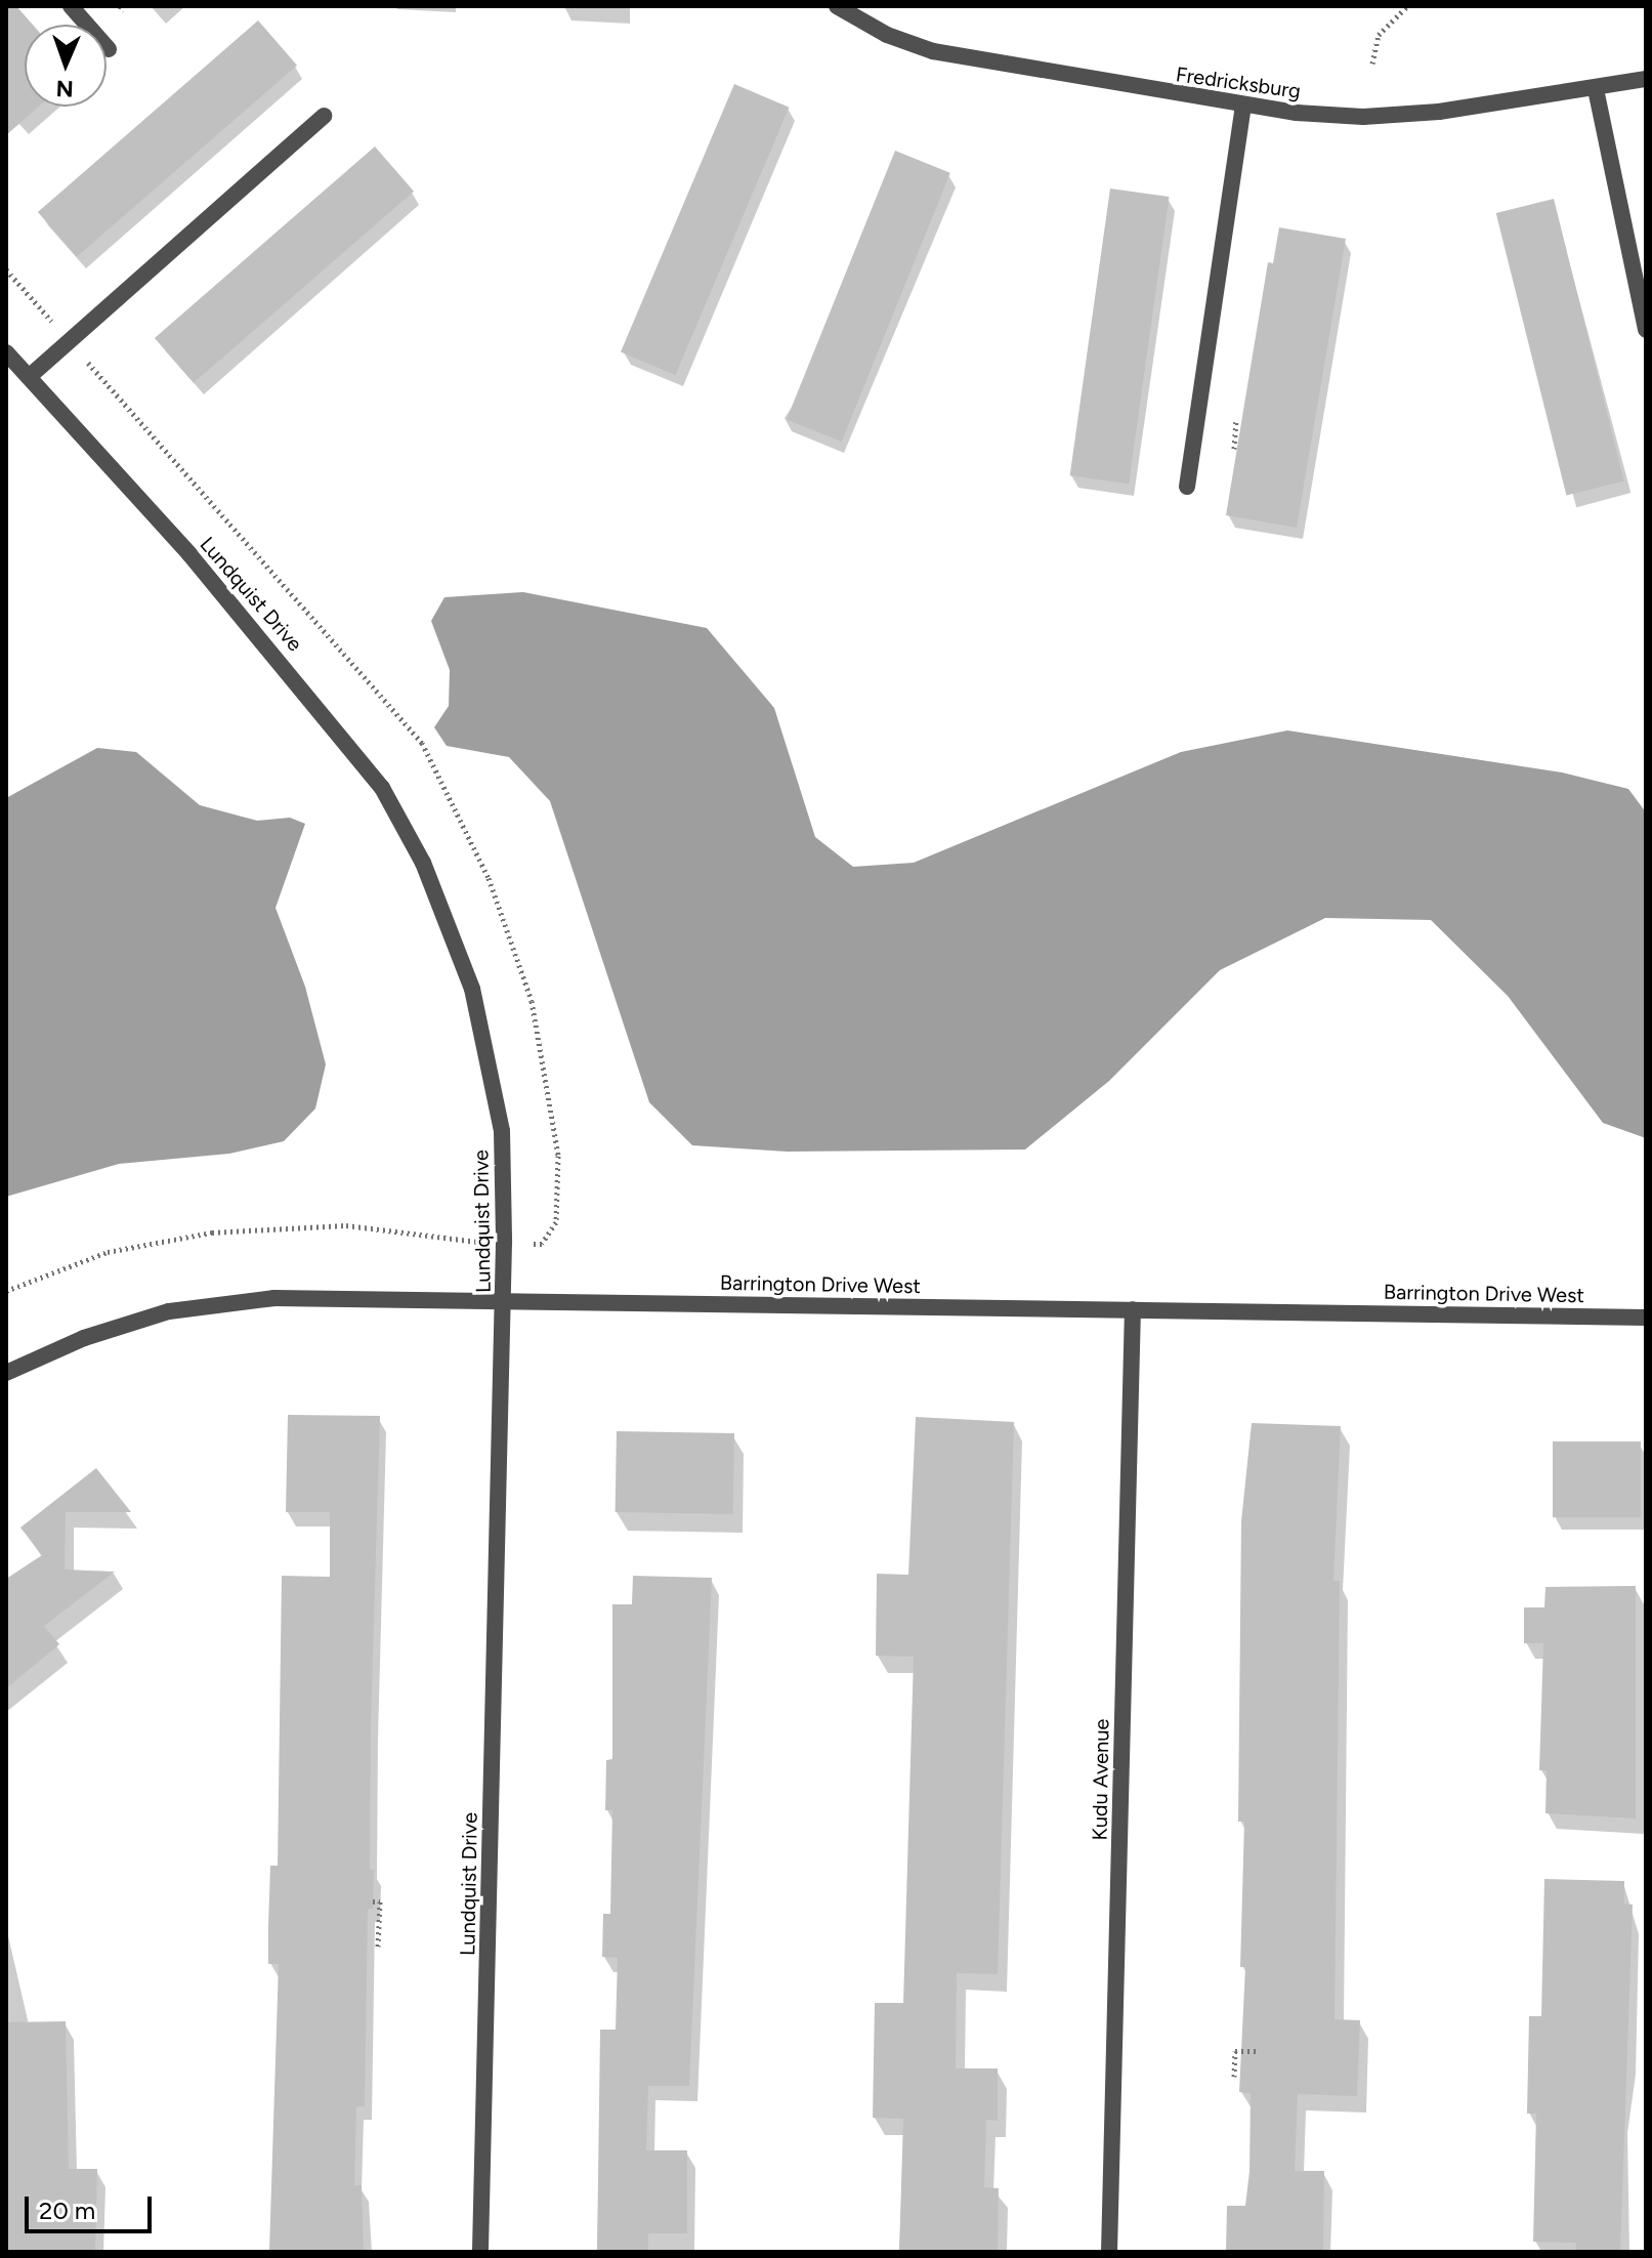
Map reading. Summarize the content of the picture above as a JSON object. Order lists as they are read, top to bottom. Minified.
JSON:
{"streets":{"street":["Fredricksburg","Lundquist Drive","Barrington Drive West","Kudu Avenue"]},"crossings":[["Lundquist Drive","Barrington Drive West"],["Barrington Drive West","Kudu Avenue"]],"scale_bar":"20 m","north":"bottom"}
